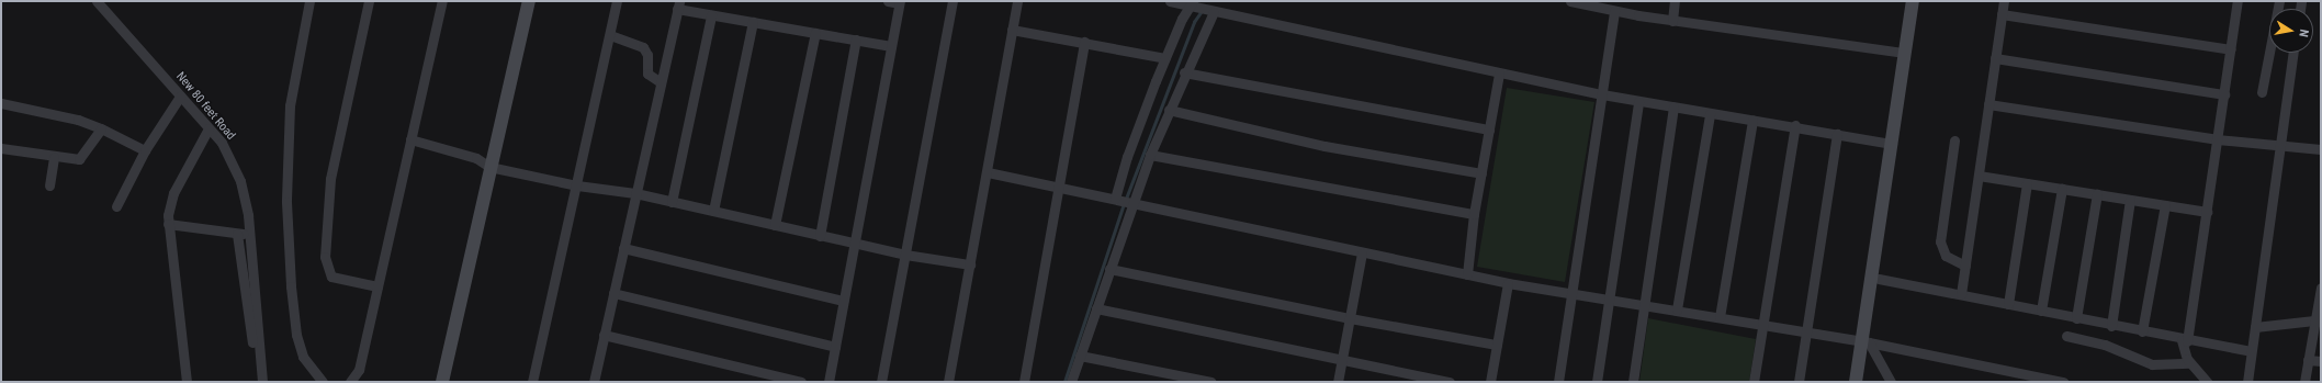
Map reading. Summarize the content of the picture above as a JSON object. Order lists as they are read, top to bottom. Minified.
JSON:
{"streets":{"street":["New 80 feet Road"]},"north":"right"}
